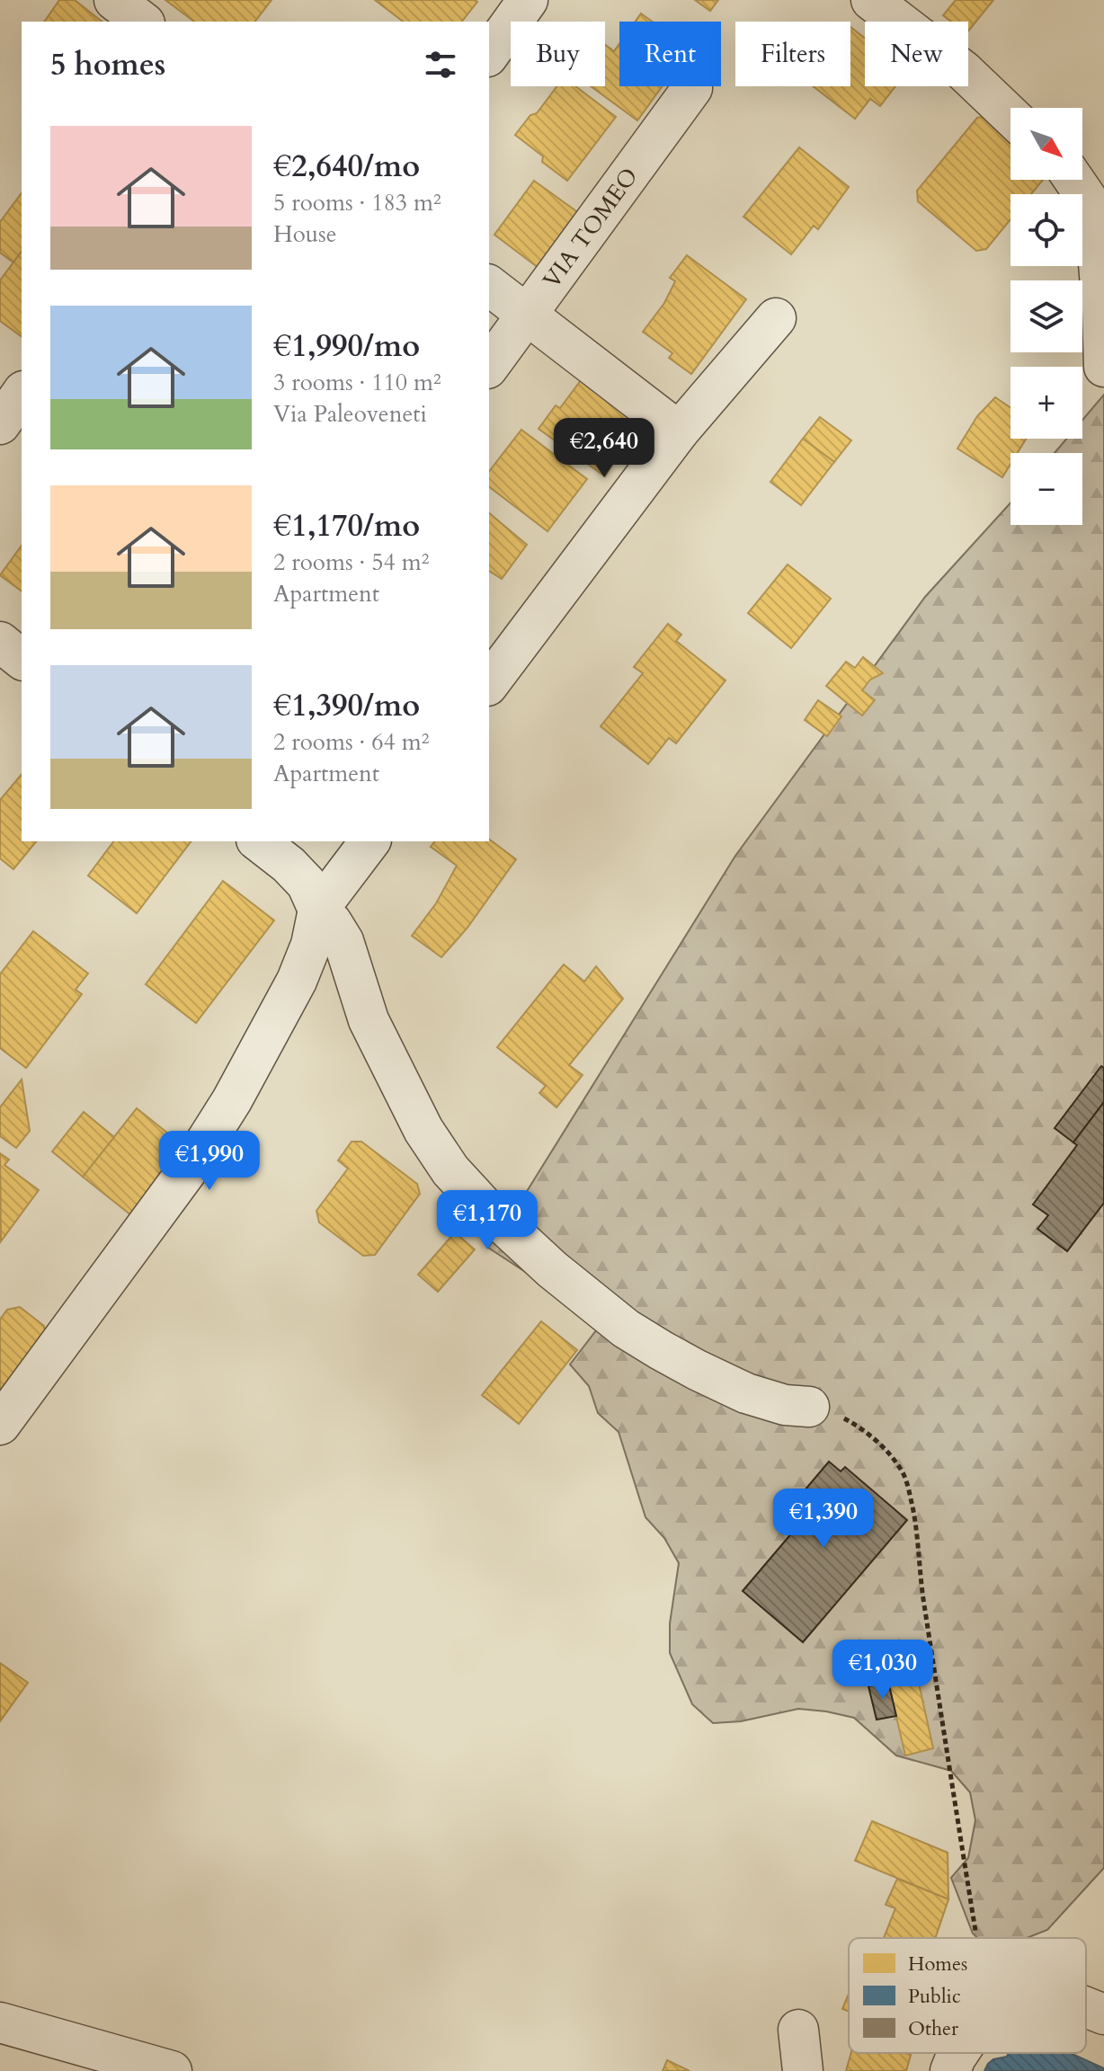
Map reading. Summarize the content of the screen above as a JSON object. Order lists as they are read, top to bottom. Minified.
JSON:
{"streets":{"street":["VIA TOMEO"]},"legend":["Homes","Public","Other"],"north":"bottom right","page":{"chip":["Buy","Rent","Filters","New"],"heading":"5 homes","map_buttons":["+","−"],"list":[{"name":"€2,640/mo","note":"5 rooms · 183 m² · House"},{"name":"€1,990/mo","note":"3 rooms · 110 m² · Via Paleoveneti"},{"name":"€1,170/mo","note":"2 rooms · 54 m² · Apartment"},{"name":"€1,390/mo","note":"2 rooms · 64 m² · Apartment"}],"price":["€2,640","€1,990","€1,170","€1,390","€1,030"]}}
